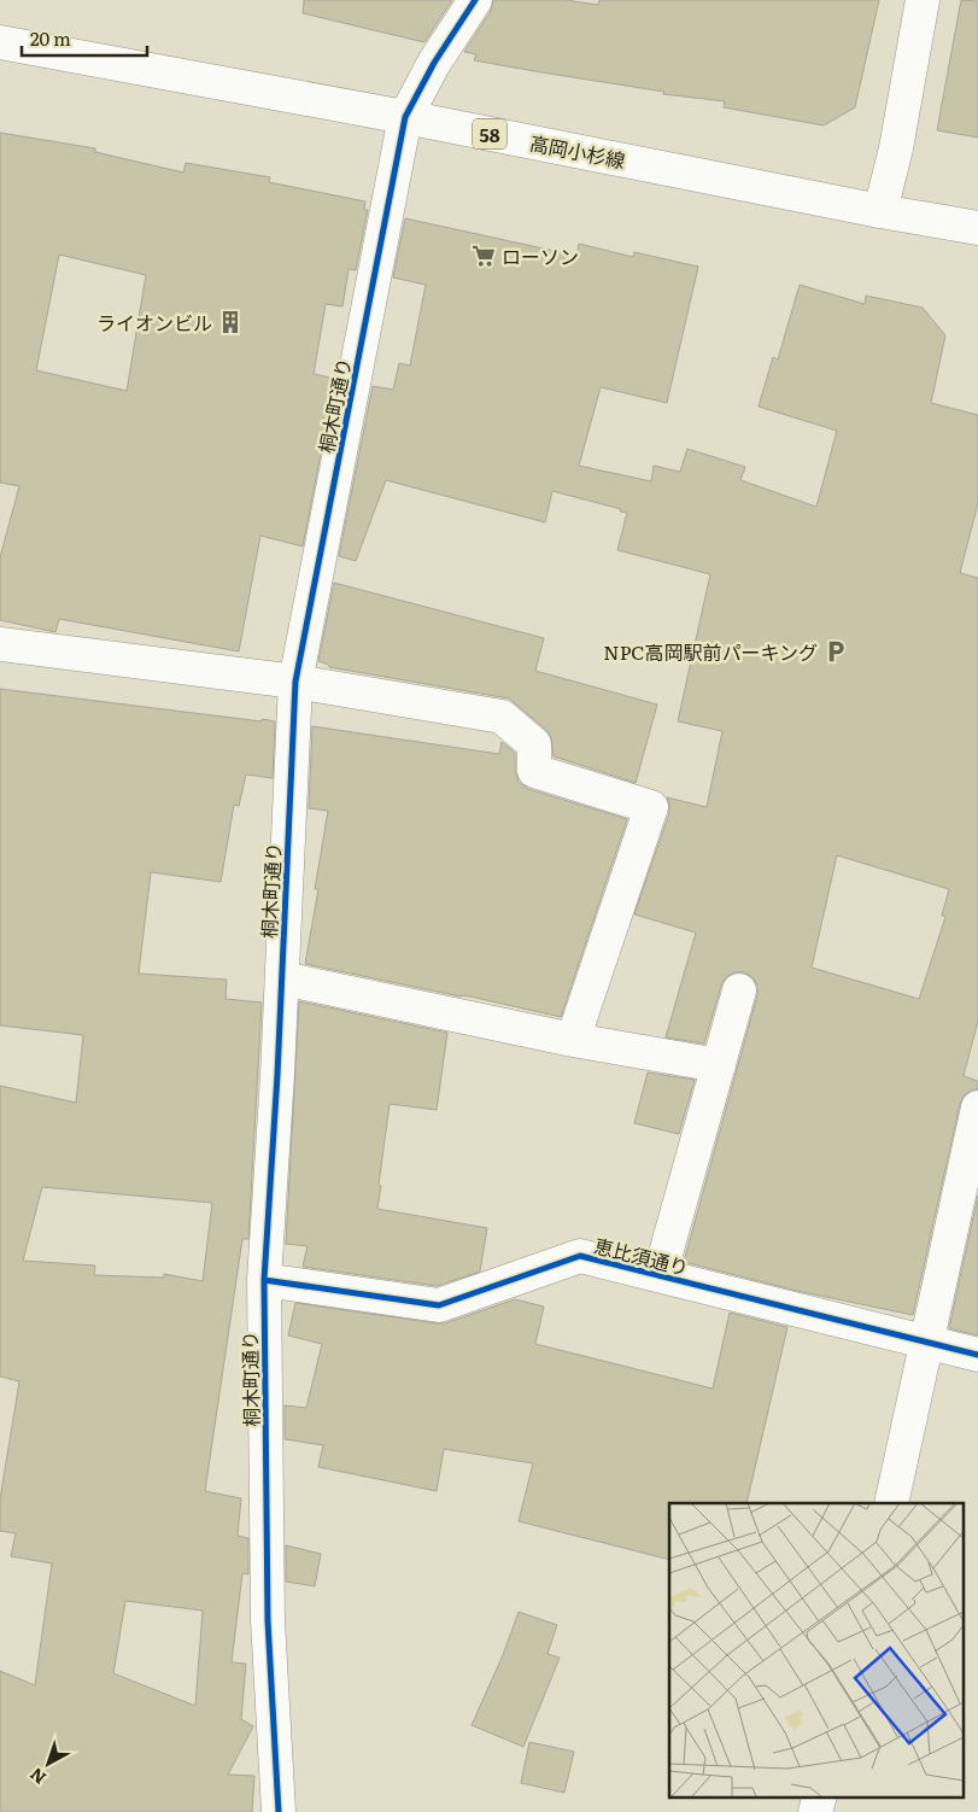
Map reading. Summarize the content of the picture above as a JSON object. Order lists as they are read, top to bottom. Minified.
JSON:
{"streets":{"street":["58","高岡小杉線","桐木町通り","恵比須通り"]},"crossings":[["高岡小杉線","桐木町通り"],["桐木町通り","恵比須通り"]],"places":{"supermarket":["ローソン"],"building":["ライオンビル"],"parking":["NPC高岡駅前パーキング"]},"scale_bar":"20 m","north":"bottom left"}
